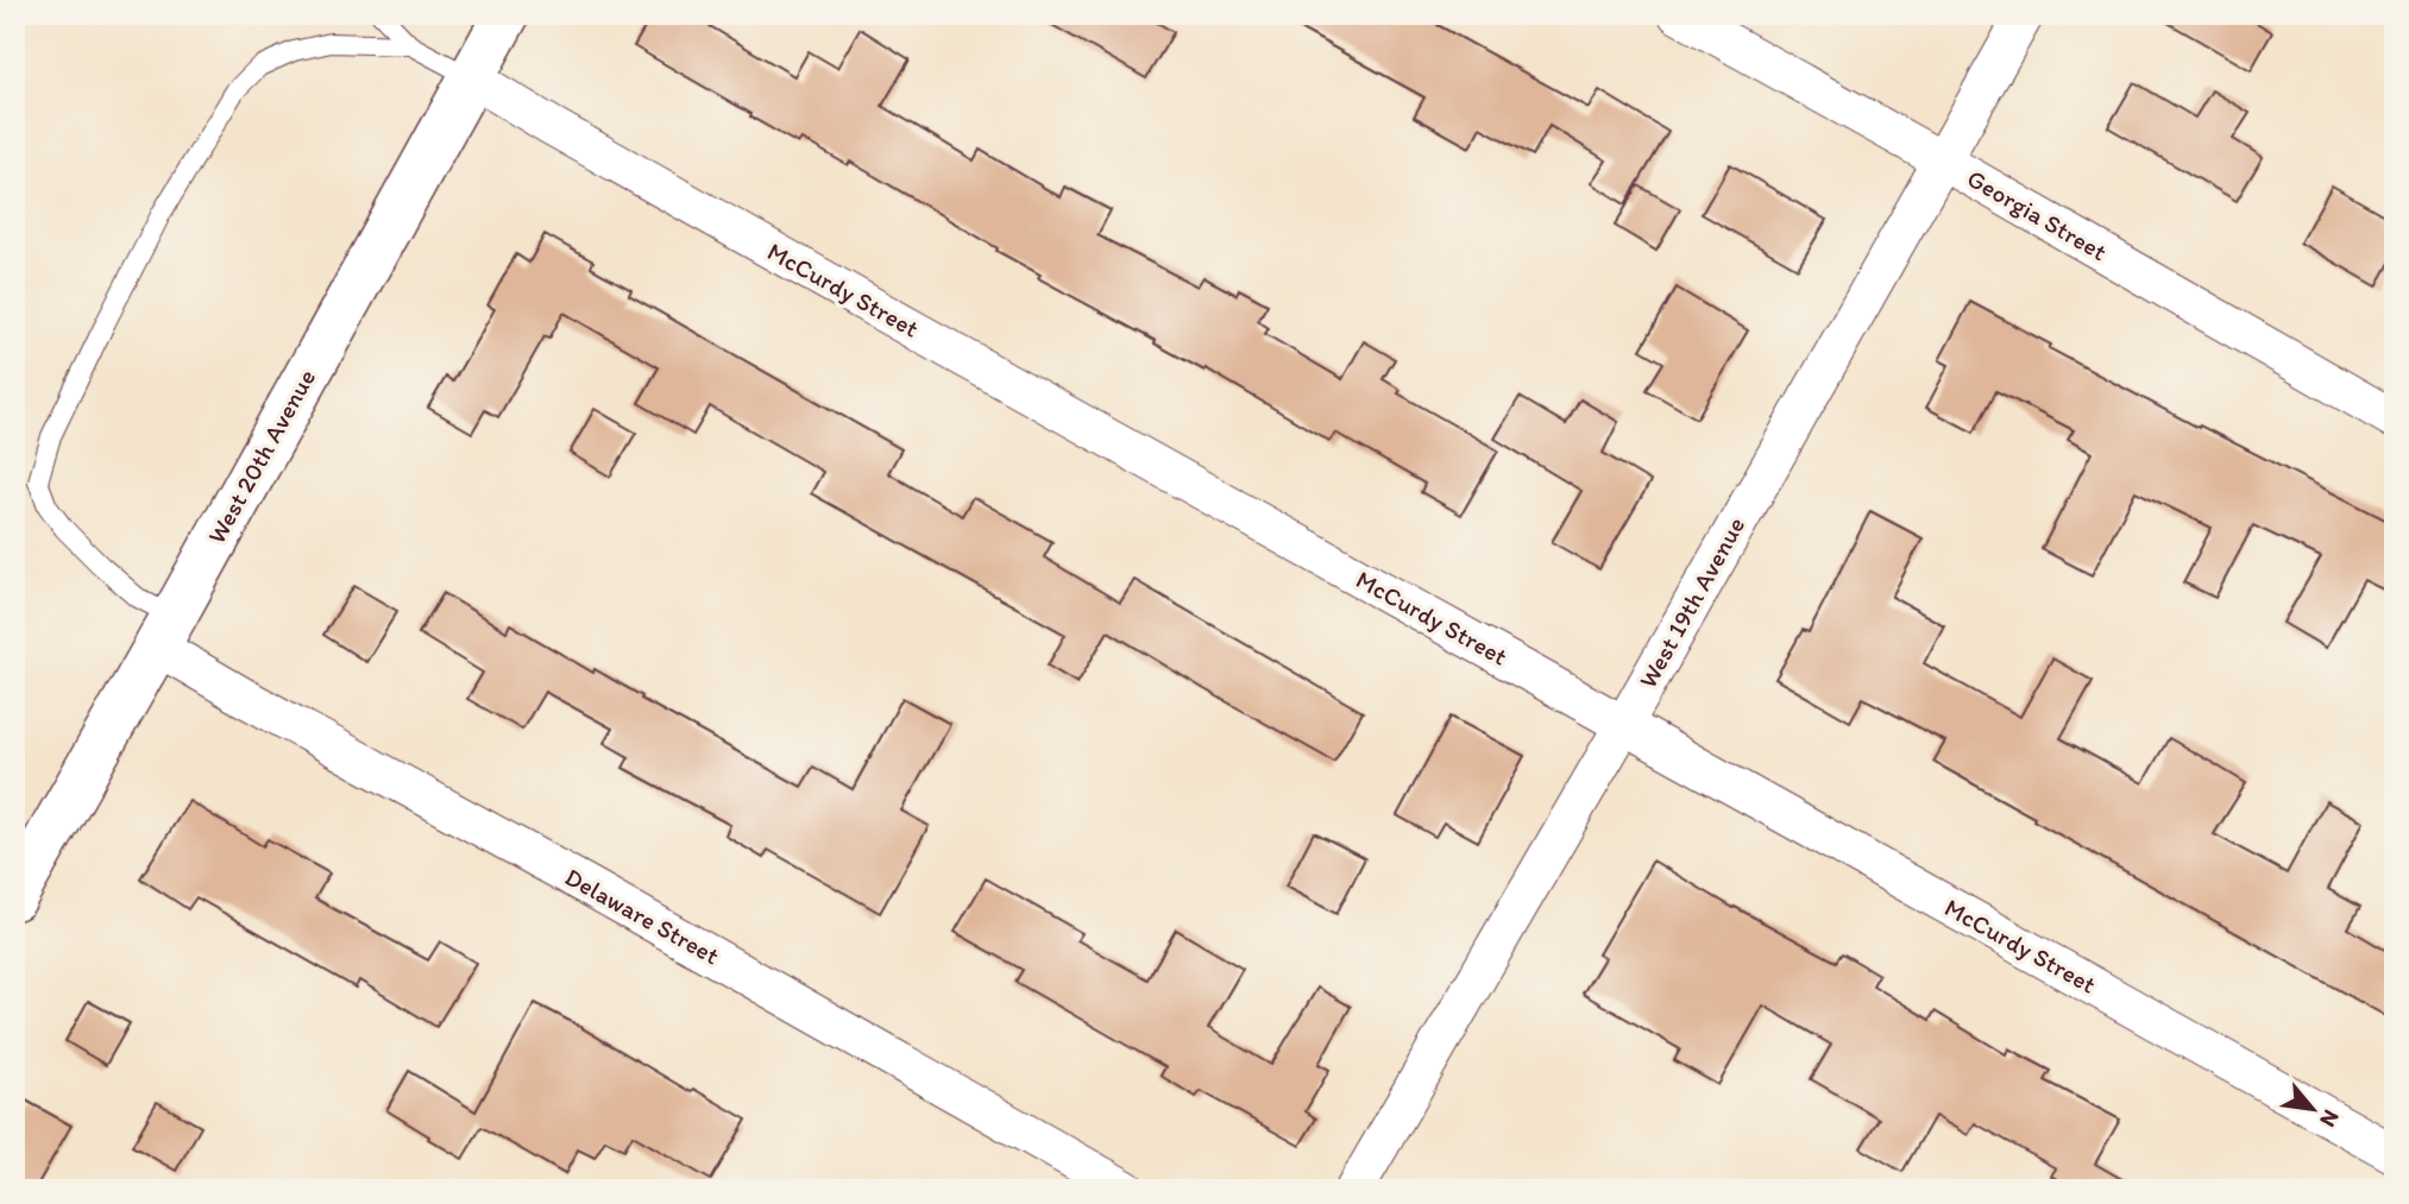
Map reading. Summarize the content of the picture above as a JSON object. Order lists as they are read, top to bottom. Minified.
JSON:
{"streets":{"main road":["West 20th Avenue"],"street":["Georgia Street","McCurdy Street","West 19th Avenue","Delaware Street"]},"crossings":[["Georgia Street","West 19th Avenue"],["McCurdy Street","West 20th Avenue"],["McCurdy Street","West 19th Avenue"],["West 20th Avenue","Delaware Street"]],"north":"bottom right"}
